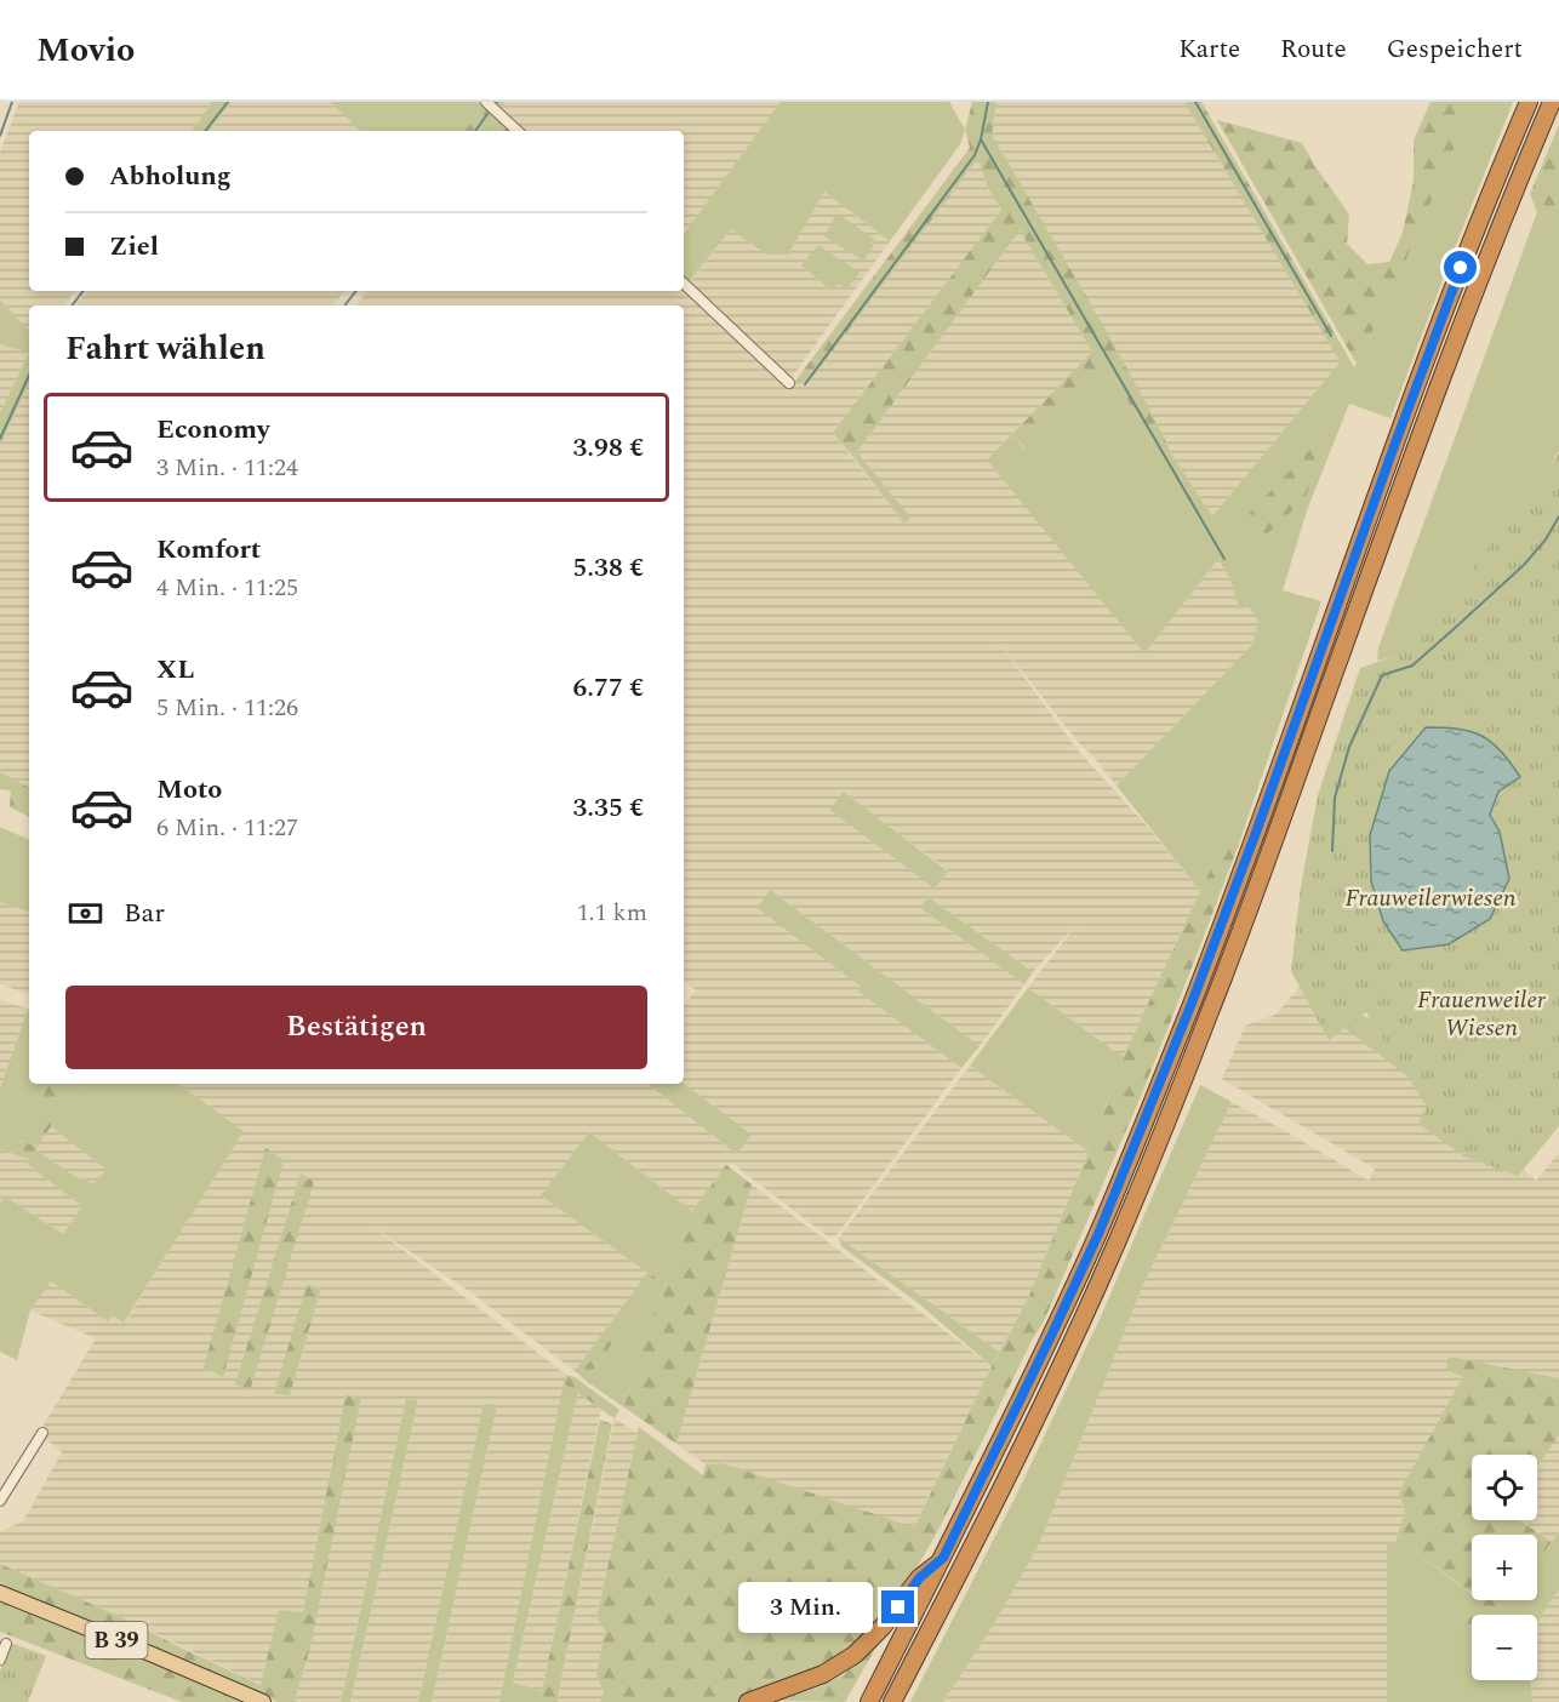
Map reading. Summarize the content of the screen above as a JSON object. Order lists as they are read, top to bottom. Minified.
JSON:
{"streets":{"main road":["B 39"]},"parks":["Frauweilerwiesen","Frauenweiler Wiesen"],"page":{"header":"Movio","nav":["Karte","Route","Gespeichert"],"banner":["Abholung","Ziel"],"heading":"Fahrt wählen","list":[{"name":"Economy","note":"3 Min. · 11:24","value":"3.98 €"},{"name":"Komfort","note":"4 Min. · 11:25","value":"5.38 €"},{"name":"XL","note":"5 Min. · 11:26","value":"6.77 €"},{"name":"Moto","note":"6 Min. · 11:27","value":"3.35 €"}],"pay":["Bar","1.1 km"],"buttons":"Bestätigen","map_buttons":["+","−"],"bubble":"3 Min."}}
